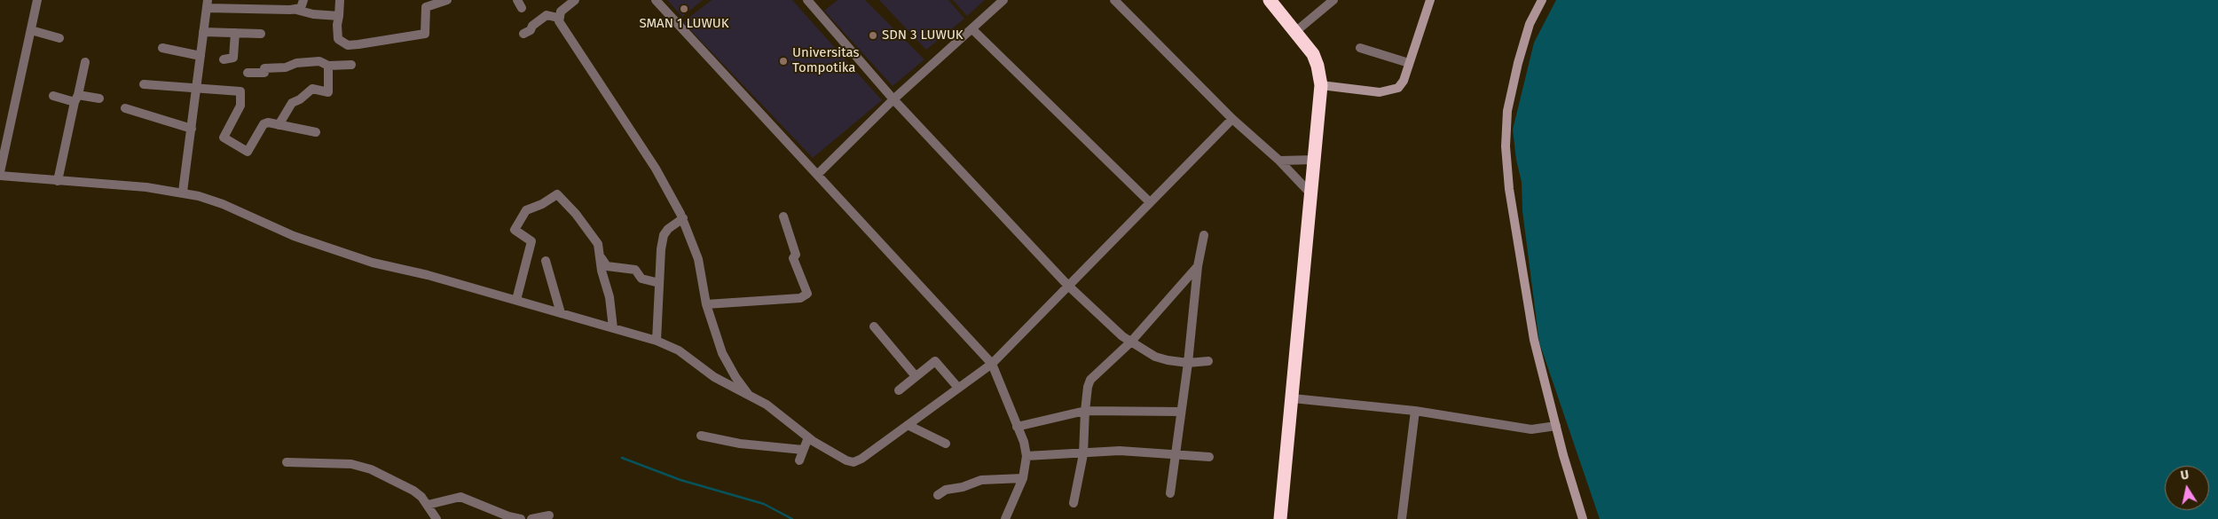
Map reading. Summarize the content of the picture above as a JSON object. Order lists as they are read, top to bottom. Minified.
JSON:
{"places":["SMAN 1 LUWUK","SDN 3 LUWUK","Universitas Tompotika"],"north":"top"}
